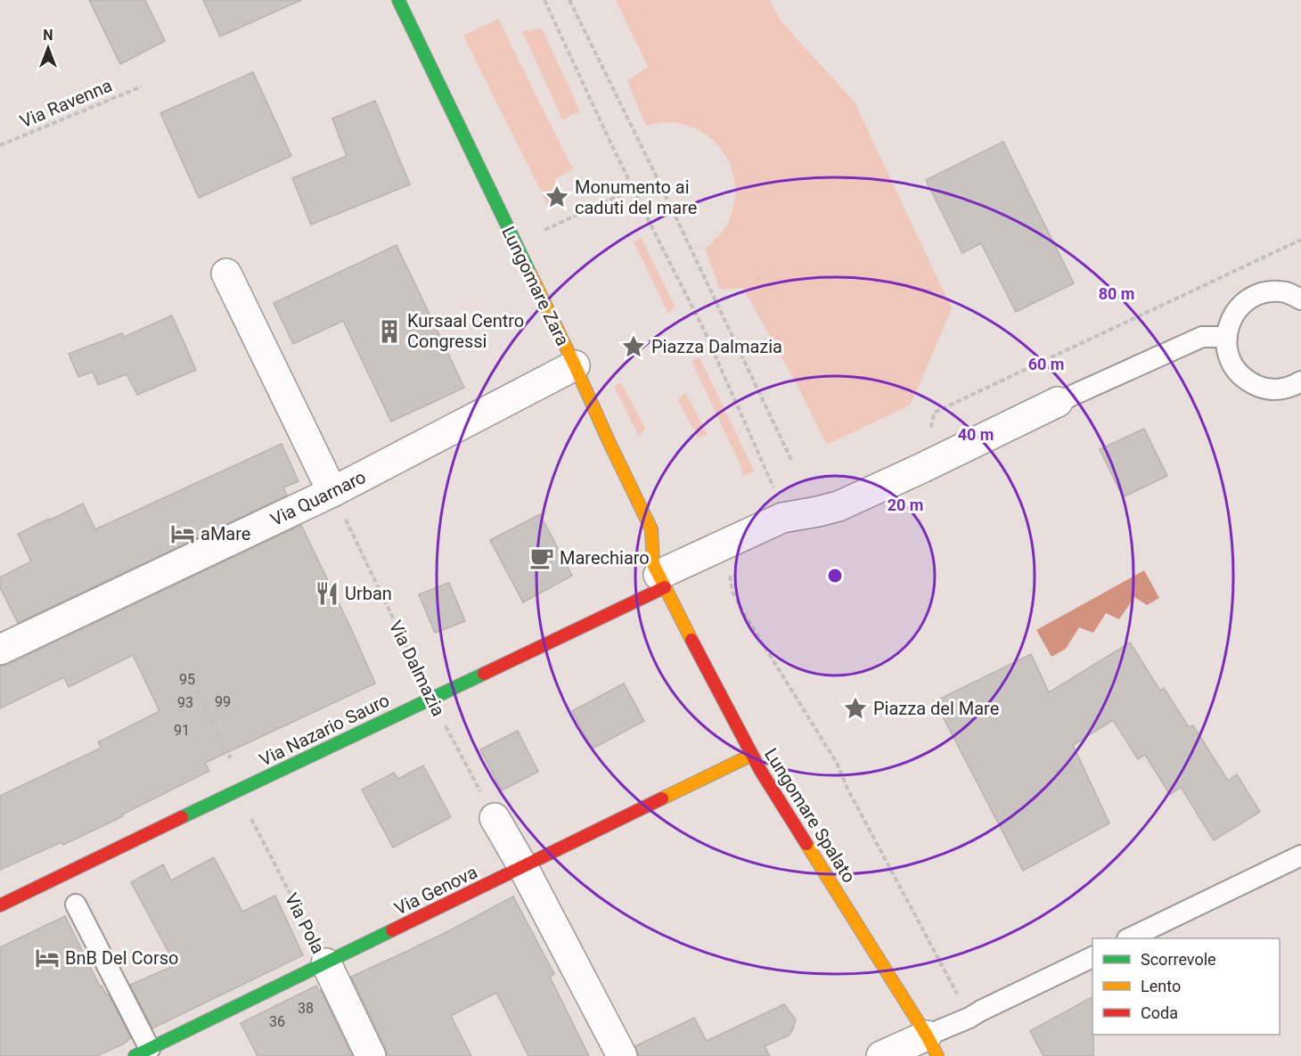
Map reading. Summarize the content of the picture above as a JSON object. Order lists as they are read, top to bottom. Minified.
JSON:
{"streets":{"street":["Lungomare Zara","Via Quarnaro","Via Nazario Sauro","Lungomare Spalato","Via Genova","Via Pola"],"path":["Via Ravenna","Via Dalmazia"]},"crossings":[["Lungomare Zara","Via Quarnaro"],["Lungomare Zara","Via Nazario Sauro"],["Lungomare Zara","Lungomare Spalato"],["Via Quarnaro","Via Dalmazia"],["Via Dalmazia","Via Nazario Sauro"],["Via Nazario Sauro","Lungomare Spalato"],["Via Nazario Sauro","Via Pola"],["Lungomare Spalato","Via Genova"],["Via Genova","Via Pola"]],"places":{"place":["Monumento ai caduti del mare","Piazza Dalmazia","Piazza del Mare"],"building":["Kursaal Centro Congressi"],"hotel":["aMare","BnB Del Corso"],"cafe":["Marechiaro"],"restaurant":["Urban"]},"house_numbers":["95","99","93","91","38","36"],"legend":["Scorrevole","Lento","Coda"],"north":"top","rings":["80 m","60 m","40 m","20 m"]}
